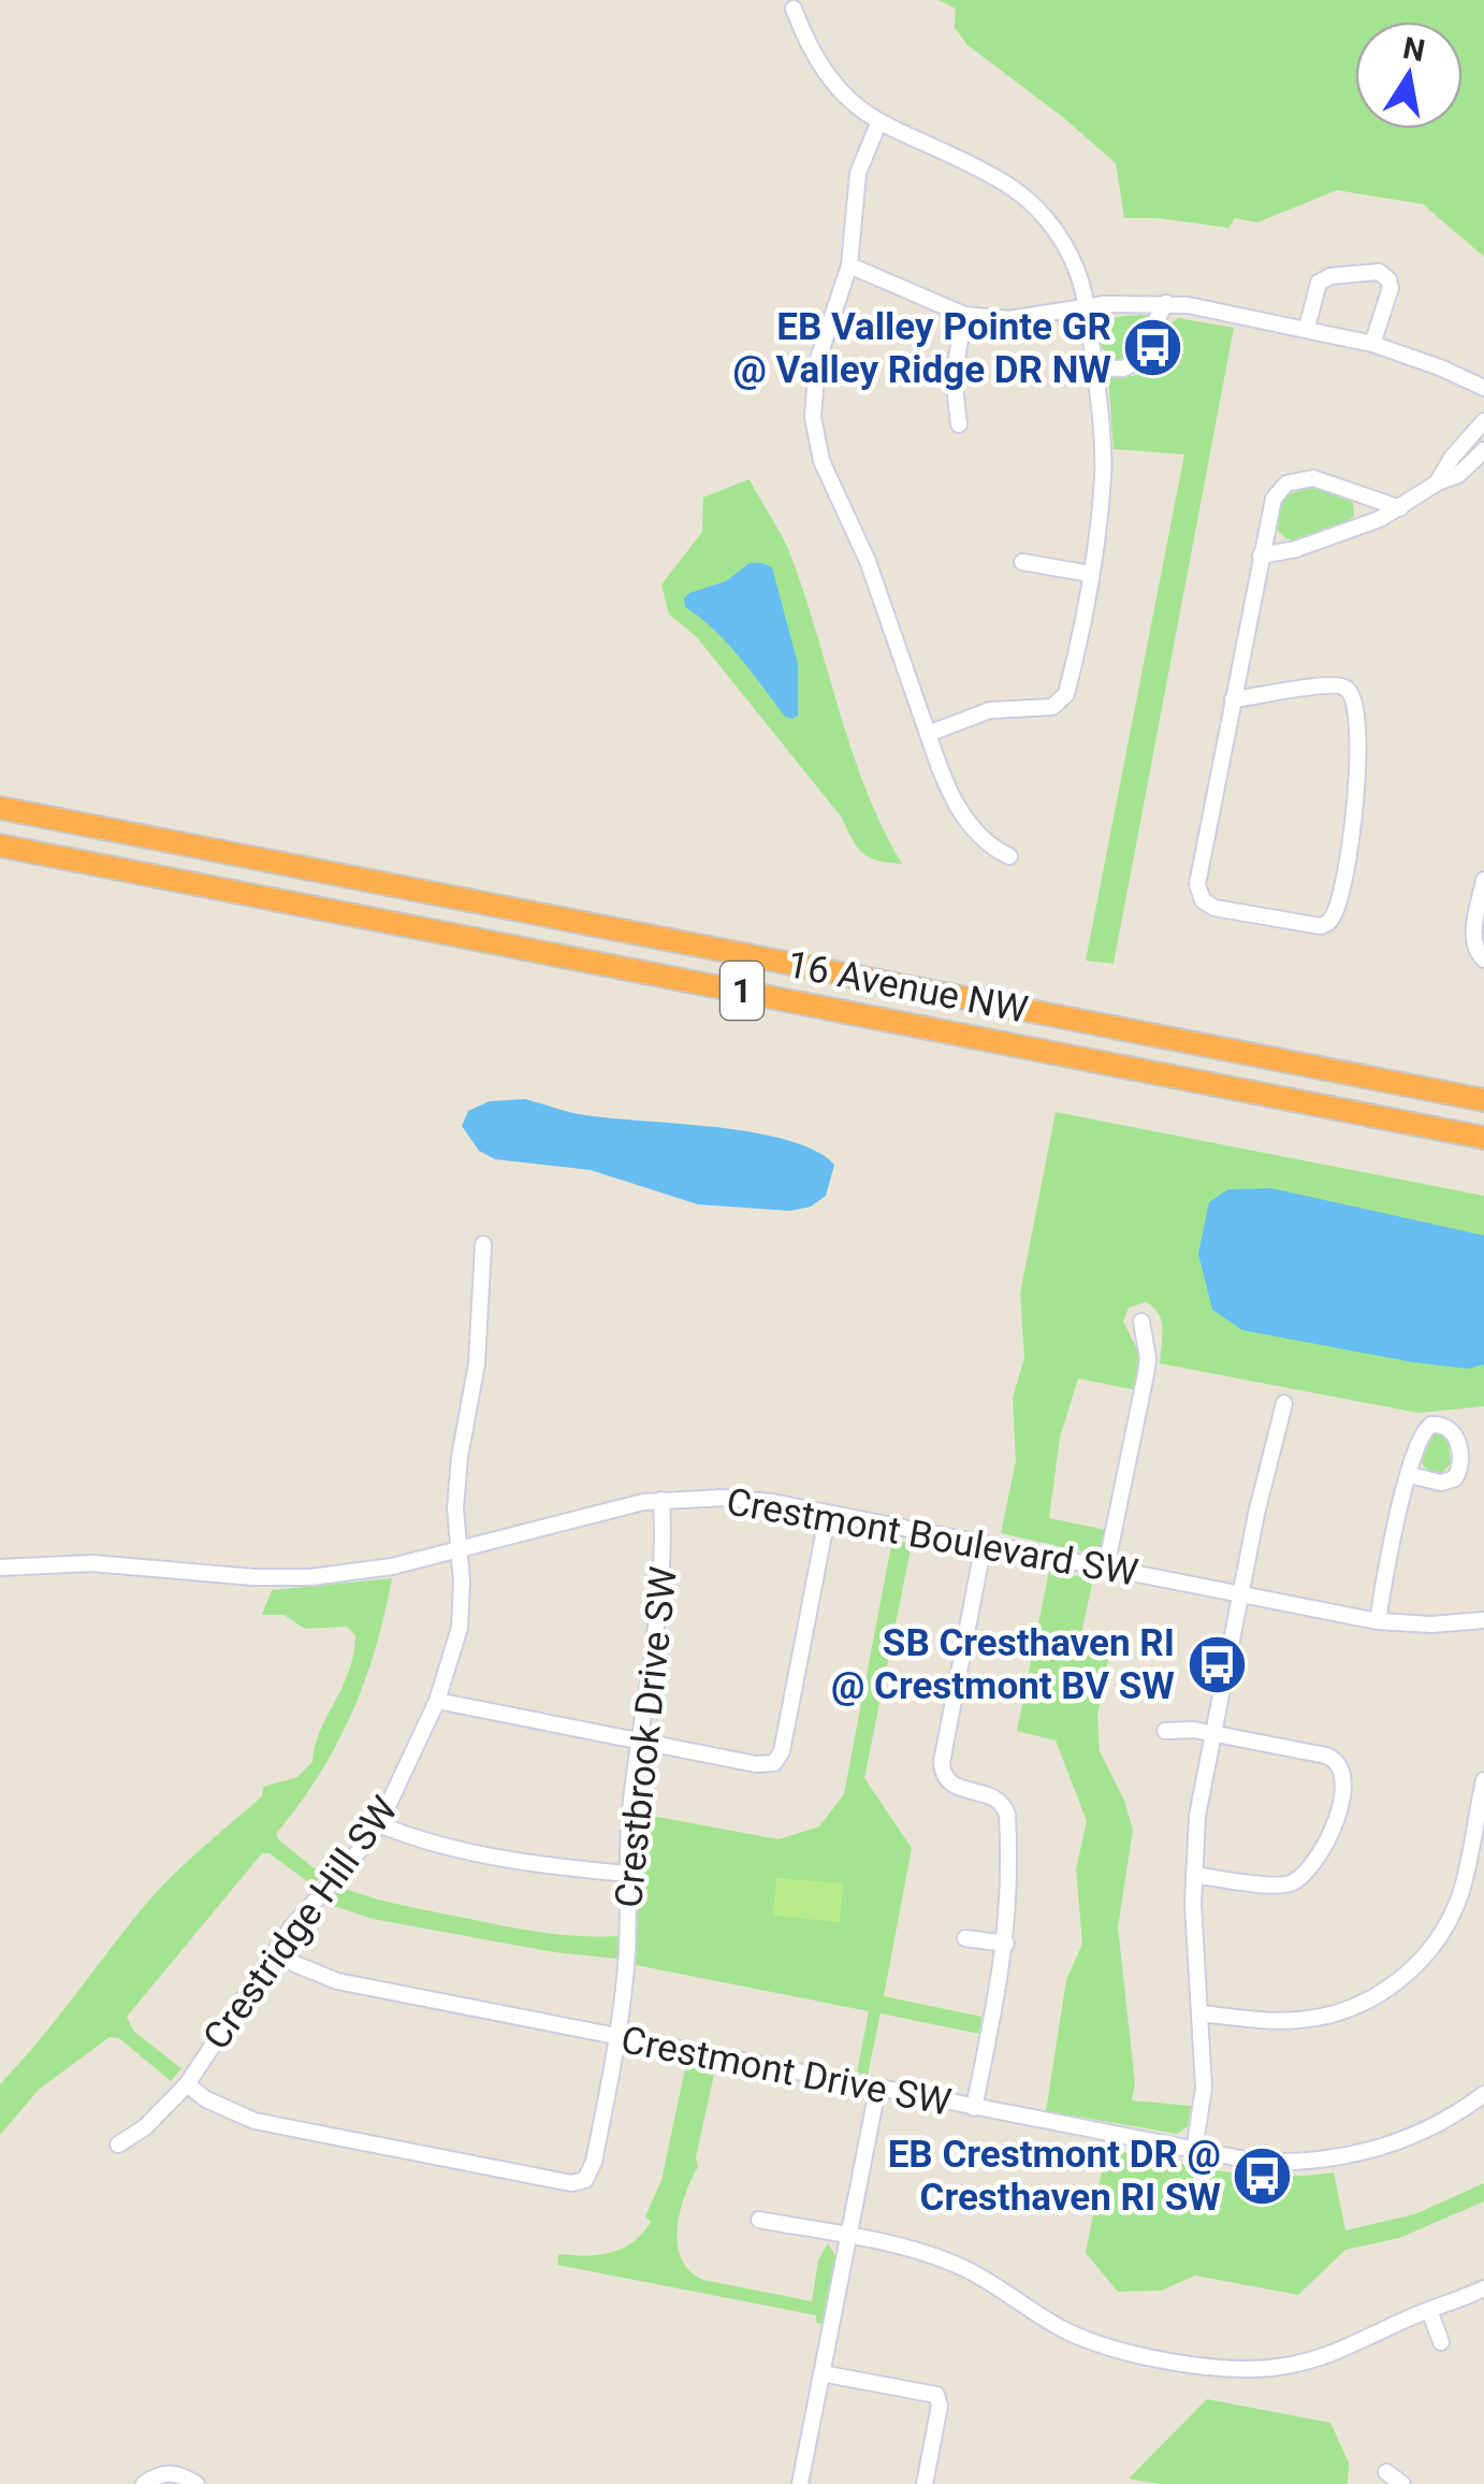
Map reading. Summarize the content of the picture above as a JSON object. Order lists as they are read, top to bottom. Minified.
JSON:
{"streets":{"highway":["16 Avenue NW","1"],"street":["Crestmont Boulevard SW","Crestbrook Drive SW","Crestridge Hill SW","Crestmont Drive SW"]},"crossings":[["Crestmont Boulevard SW","Crestbrook Drive SW"],["Crestmont Boulevard SW","Crestridge Hill SW"],["Crestbrook Drive SW","Crestridge Hill SW"],["Crestbrook Drive SW","Crestmont Drive SW"],["Crestridge Hill SW","Crestmont Drive SW"]],"places":{"bus stop":["EB Valley Pointe GR @ Valley Ridge DR NW","SB Cresthaven RI @ Crestmont BV SW","EB Crestmont DR @ Cresthaven RI SW"]},"north":"top"}
